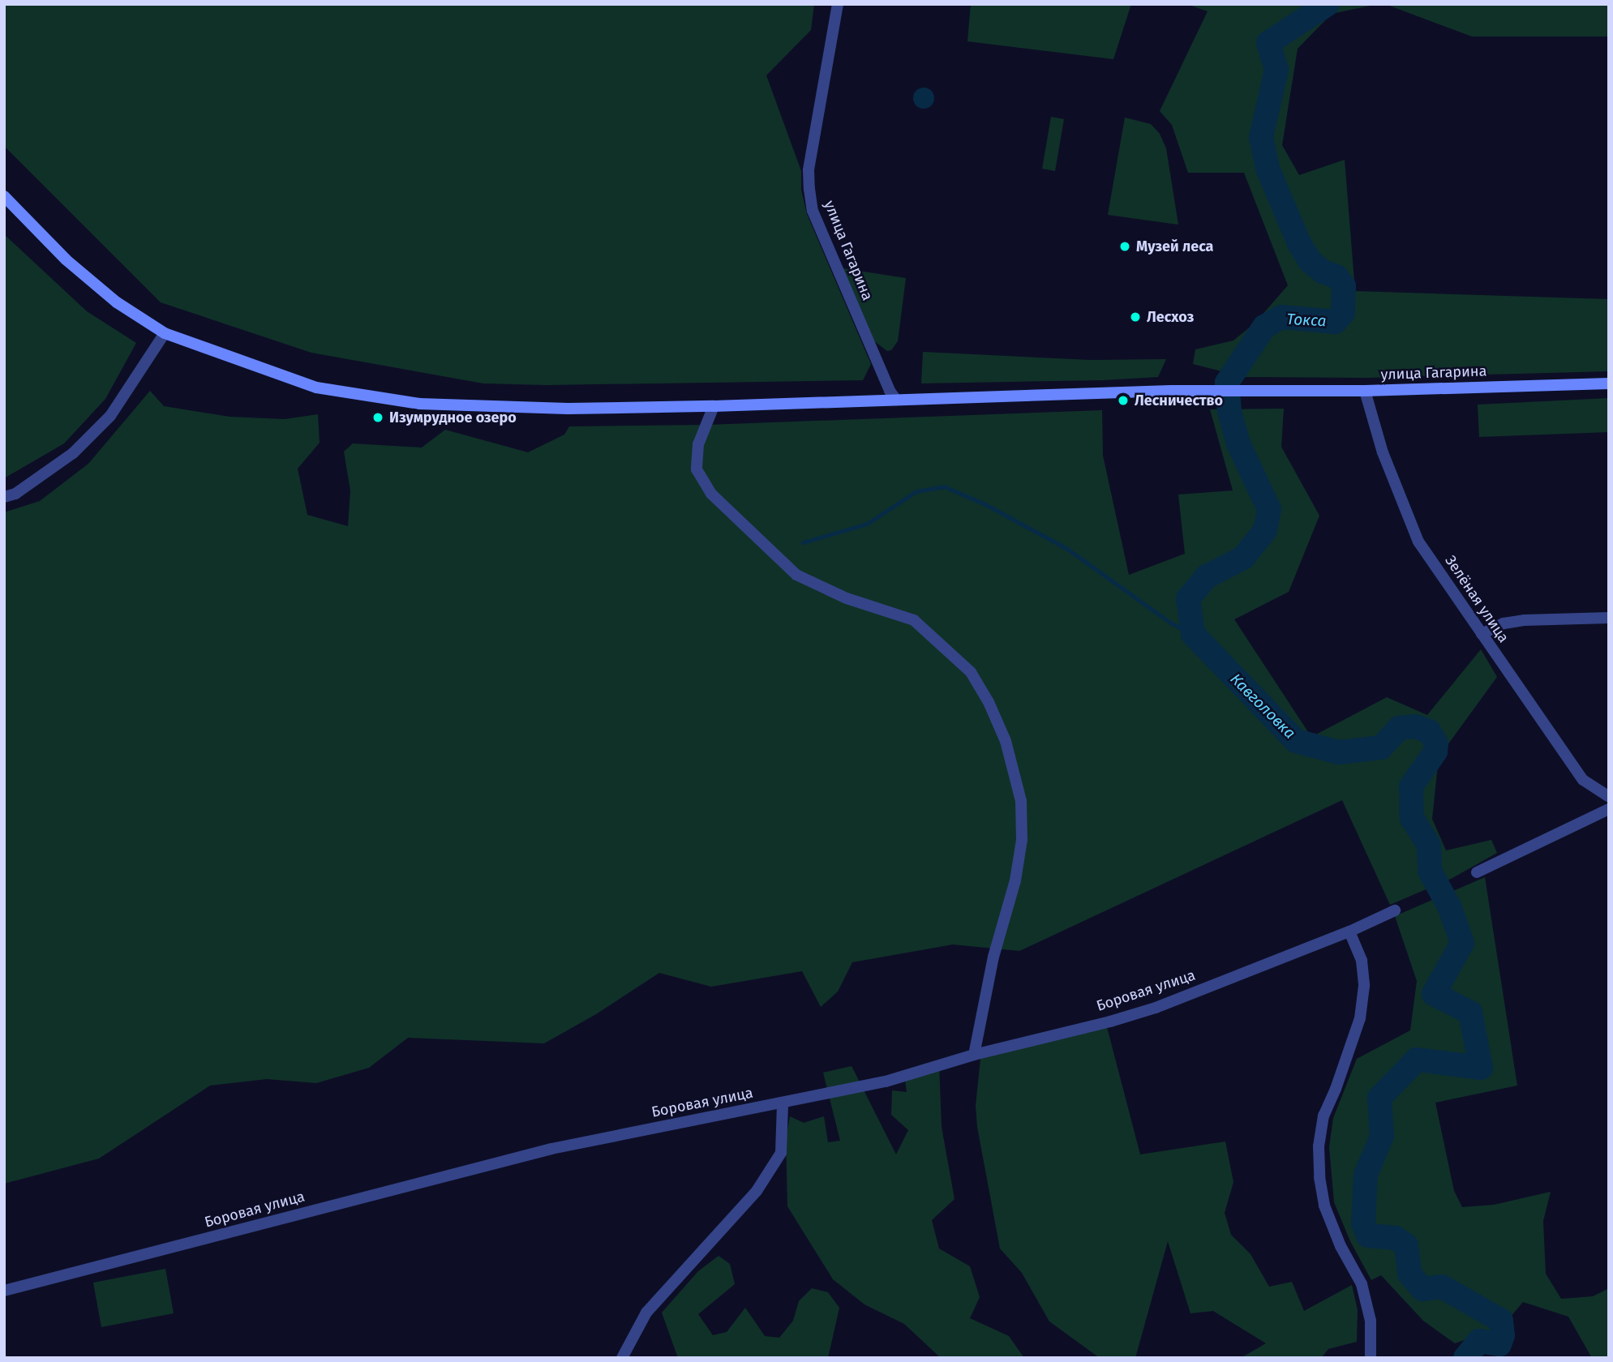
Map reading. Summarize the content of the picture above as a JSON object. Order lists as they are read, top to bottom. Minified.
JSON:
{"streets":{"main road":["улица Гагарина"],"street":["Зелёная улица","Боровая улица"]},"crossings":[["улица Гагарина","Зелёная улица"]],"water":["Токса","Кавголовка"],"places":["Музей леса","Лесхоз","Лесничество","Изумрудное озеро"]}
